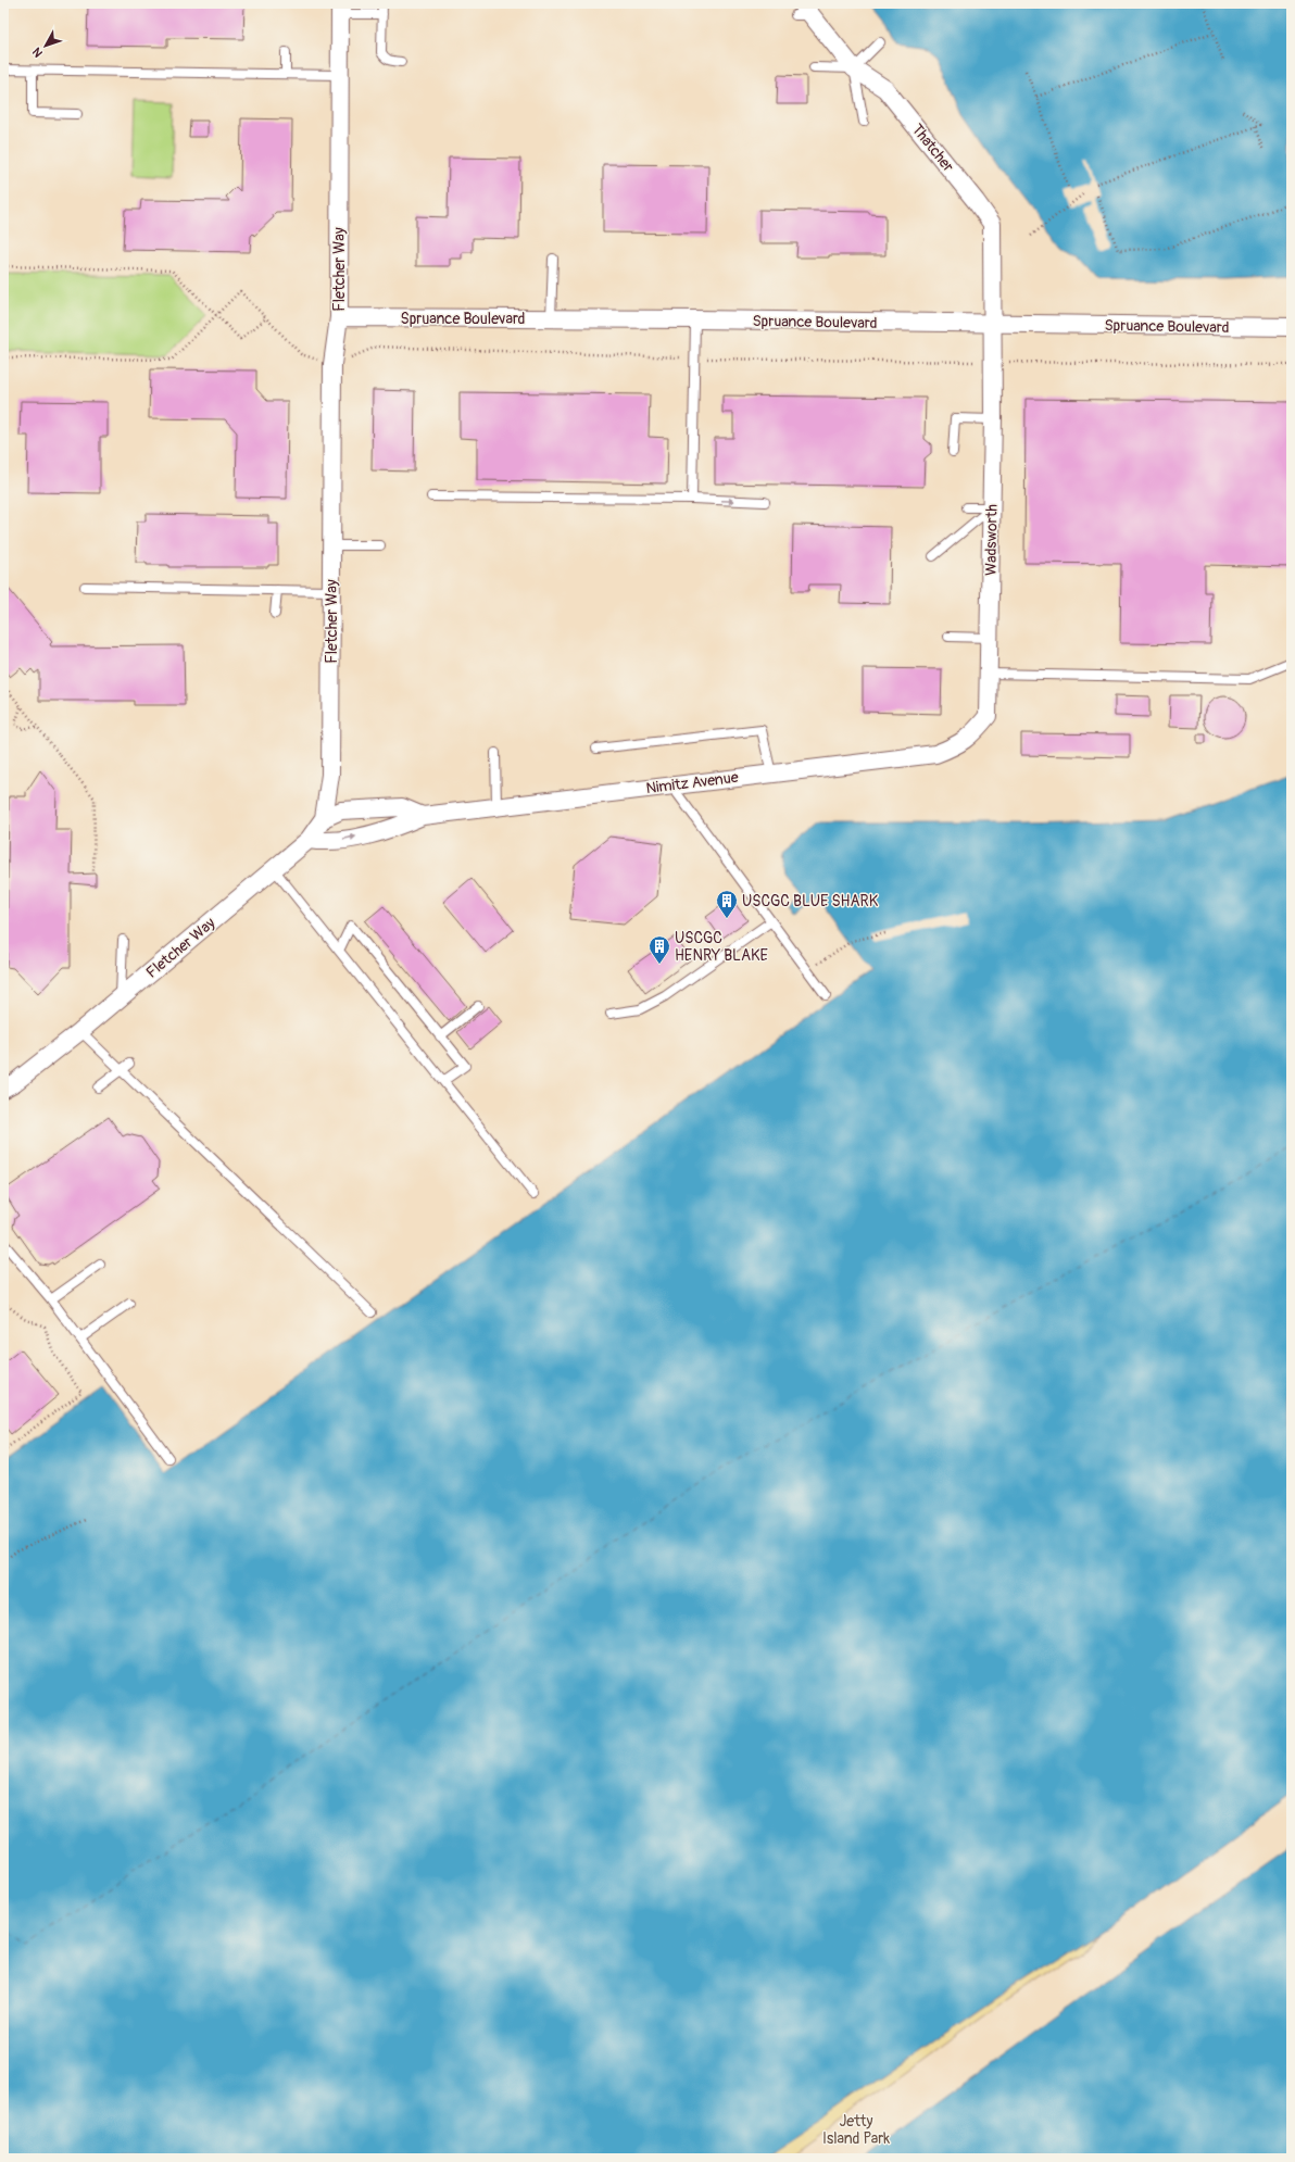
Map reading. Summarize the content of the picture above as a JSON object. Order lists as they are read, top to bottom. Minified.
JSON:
{"streets":{"street":["Thatcher","Fletcher Way","Spruance Boulevard","Wadsworth","Nimitz Avenue"]},"crossings":[["Thatcher","Spruance Boulevard"],["Thatcher","Wadsworth"],["Fletcher Way","Spruance Boulevard"],["Fletcher Way","Nimitz Avenue"],["Spruance Boulevard","Wadsworth"],["Wadsworth","Nimitz Avenue"]],"parks":["Jetty Island Park"],"places":{"building":["USCGC BLUE SHARK","USCGC HENRY BLAKE"]},"north":"bottom left"}
